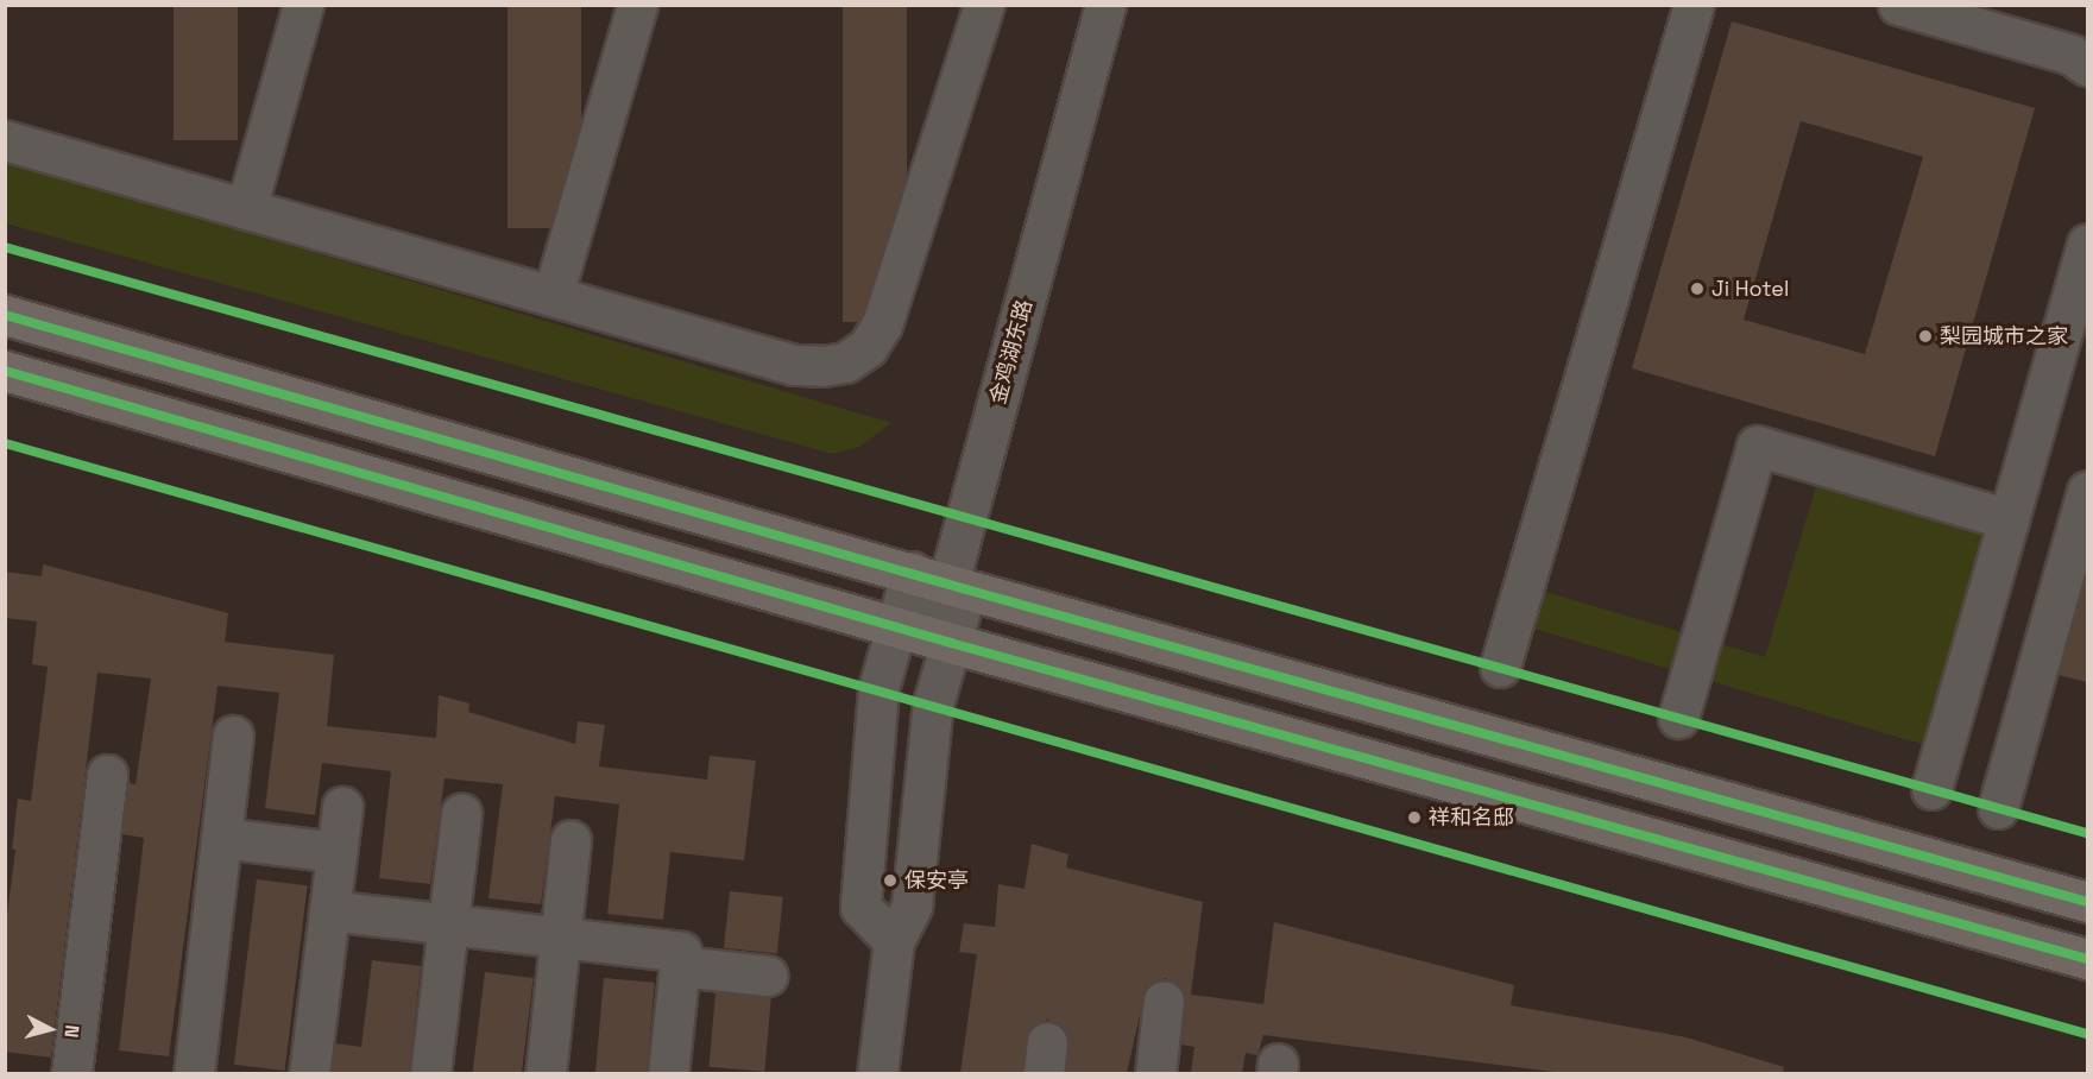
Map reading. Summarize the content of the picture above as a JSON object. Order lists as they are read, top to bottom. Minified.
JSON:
{"streets":{"street":["金鸡湖东路"]},"places":["Ji Hotel","梨园城市之家","祥和名邸","保安亭"],"north":"right"}
